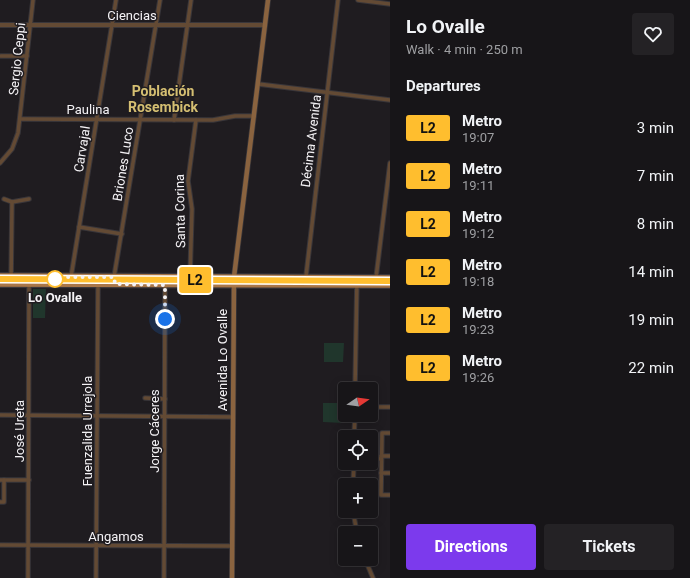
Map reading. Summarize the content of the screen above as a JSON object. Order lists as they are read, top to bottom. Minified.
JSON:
{"streets":{"main road":["Avenida Lo Ovalle"],"street":["Ciencias","Sergio Ceppi","Paulina","Décima Avenida","Carvajal","Briones Luco","Santa Corina","José Ureta","Fuenzalida Urrejola","Jorge Cáceres","Angamos"]},"crossings":[["Ciencias","Sergio Ceppi"],["Ciencias","Carvajal"],["Ciencias","Briones Luco"],["Ciencias","Avenida Lo Ovalle"],["Sergio Ceppi","Paulina"],["Paulina","Carvajal"],["Paulina","Briones Luco"],["Paulina","Santa Corina"],["Paulina","Avenida Lo Ovalle"],["Avenida Lo Ovalle","Angamos"],["José Ureta","Angamos"],["Fuenzalida Urrejola","Angamos"],["Jorge Cáceres","Angamos"]],"districts":["Población Rosembick"],"places":["Lo Ovalle"],"lines":["metro line L2"],"north":"right","page":{"on_map":"L2","heading":[["Lo Ovalle","Walk · 4 min · 250 m"],"Departures"],"list":[{"mark":"L2","name":"Metro","note":"19:07","value":"3 min"},{"mark":"L2","name":"Metro","note":"19:11","value":"7 min"},{"mark":"L2","name":"Metro","note":"19:12","value":"8 min"},{"mark":"L2","name":"Metro","note":"19:18","value":"14 min"},{"mark":"L2","name":"Metro","note":"19:23","value":"19 min"},{"mark":"L2","name":"Metro","note":"19:26","value":"22 min"}],"map_buttons":["+","−"],"buttons":["Directions","Tickets"]}}
